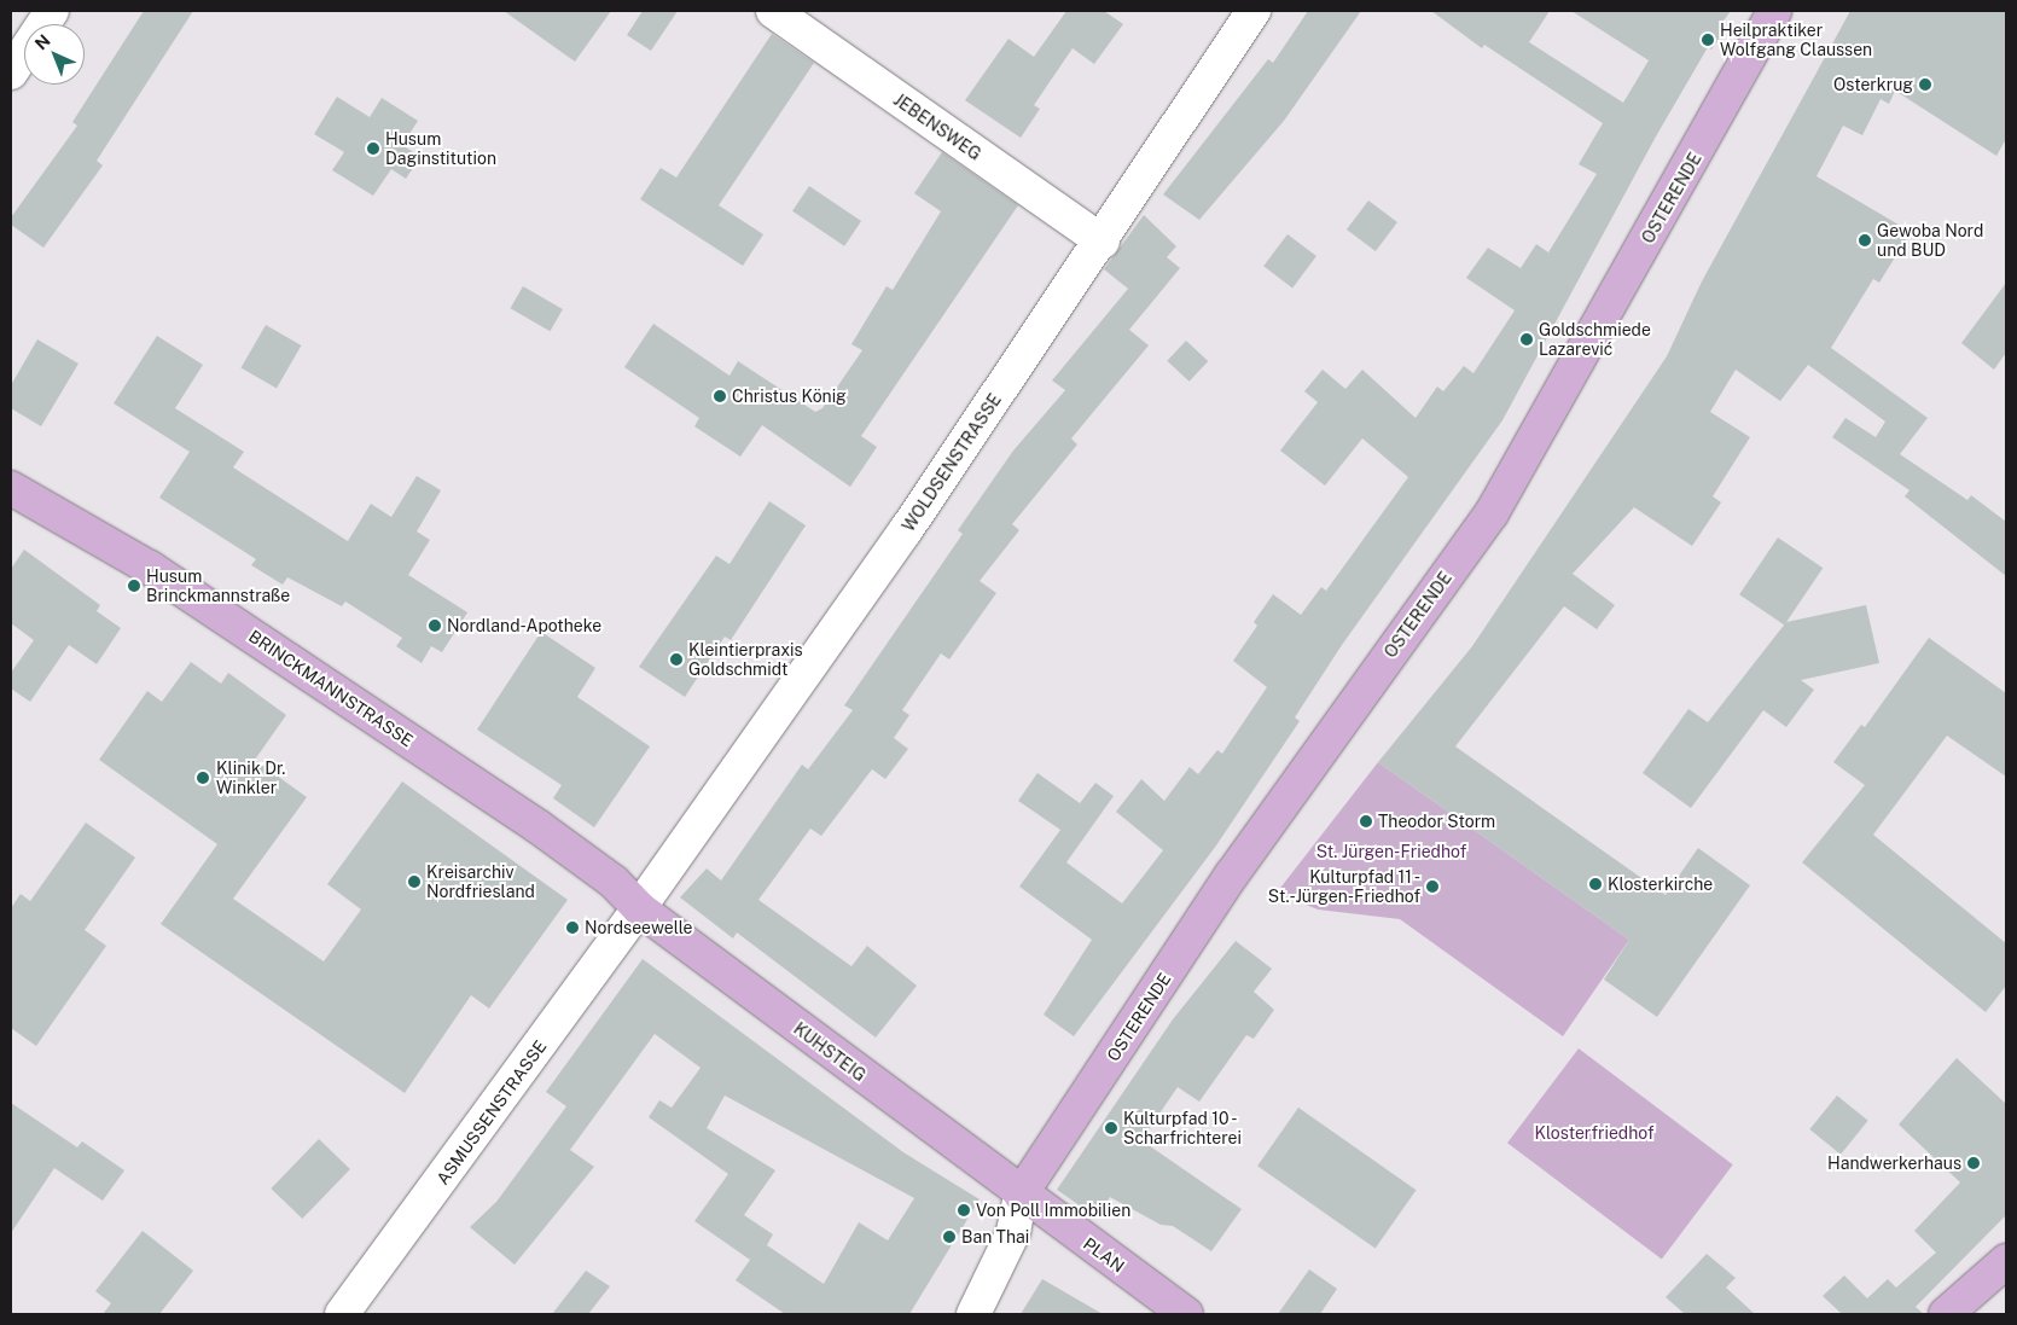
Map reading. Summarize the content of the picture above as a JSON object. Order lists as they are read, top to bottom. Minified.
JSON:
{"streets":{"main road":["OSTERENDE","BRINCKMANNSTRASSE","KUHSTEIG","PLAN"],"street":["JEBENSWEG","WOLDSENSTRASSE","ASMUSSENSTRASSE"]},"crossings":[["JEBENSWEG","WOLDSENSTRASSE"],["OSTERENDE","KUHSTEIG"],["OSTERENDE","PLAN"],["WOLDSENSTRASSE","BRINCKMANNSTRASSE"],["WOLDSENSTRASSE","KUHSTEIG"],["WOLDSENSTRASSE","ASMUSSENSTRASSE"],["BRINCKMANNSTRASSE","KUHSTEIG"],["BRINCKMANNSTRASSE","ASMUSSENSTRASSE"],["KUHSTEIG","ASMUSSENSTRASSE"],["KUHSTEIG","PLAN"]],"parks":["St. Jürgen-Friedhof","Klosterfriedhof"],"places":["Heilpraktiker Wolfgang Claussen","Osterkrug","Husum Daginstitution","Gewoba Nord und BUD","Goldschmiede Lazarević","Christus König","Husum Brinckmannstraße","Nordland-Apotheke","Kleintierpraxis Goldschmidt","Klinik Dr. Winkler","Theodor Storm","Kreisarchiv Nordfriesland","Klosterkirche","Kulturpfad 11 - St.-Jürgen-Friedhof","Nordseewelle","Kulturpfad 10 - Scharfrichterei","Handwerkerhaus","Von Poll Immobilien","Ban Thai"],"north":"top left"}
